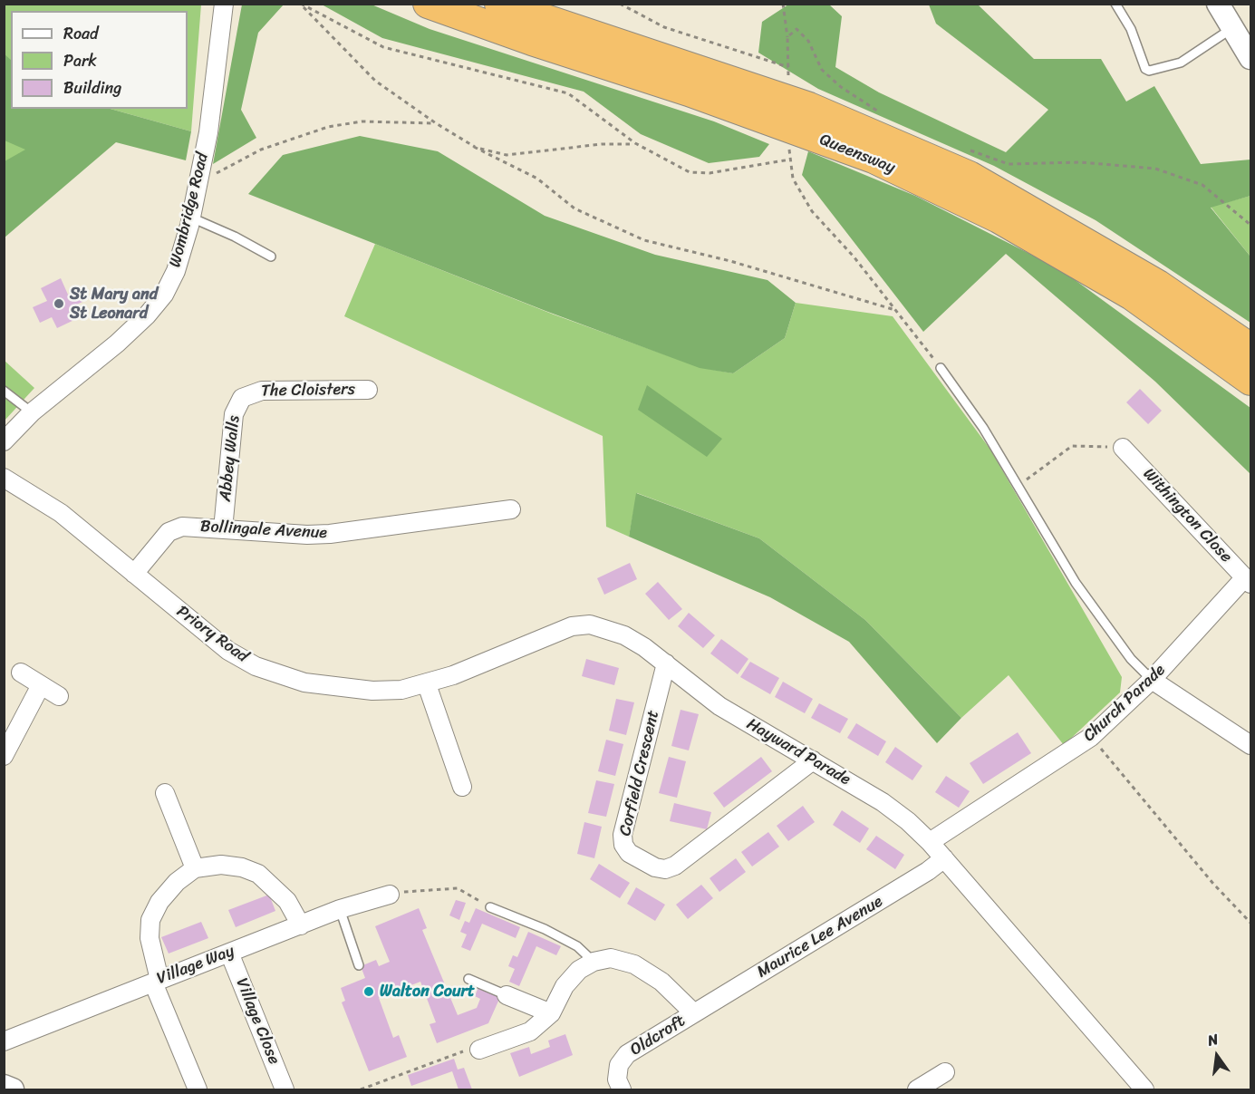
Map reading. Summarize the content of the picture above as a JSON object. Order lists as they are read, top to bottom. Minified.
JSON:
{"streets":{"highway":["Queensway"],"street":["Wombridge Road","The Cloisters","Abbey Walls","Withington Close","Bollingale Avenue","Priory Road","Church Parade","Hayward Parade","Corfield Crescent","Maurice Lee Avenue","Village Way","Village Close","Oldcroft"]},"crossings":[["The Cloisters","Abbey Walls"],["Abbey Walls","Bollingale Avenue"],["Withington Close","Church Parade"],["Bollingale Avenue","Priory Road"],["Priory Road","Hayward Parade"],["Priory Road","Corfield Crescent"],["Church Parade","Hayward Parade"],["Hayward Parade","Corfield Crescent"],["Hayward Parade","Maurice Lee Avenue"],["Maurice Lee Avenue","Oldcroft"],["Village Way","Village Close"]],"places":["St Mary and St Leonard","Walton Court"],"legend":["Road","Park","Building"],"north":"top"}
